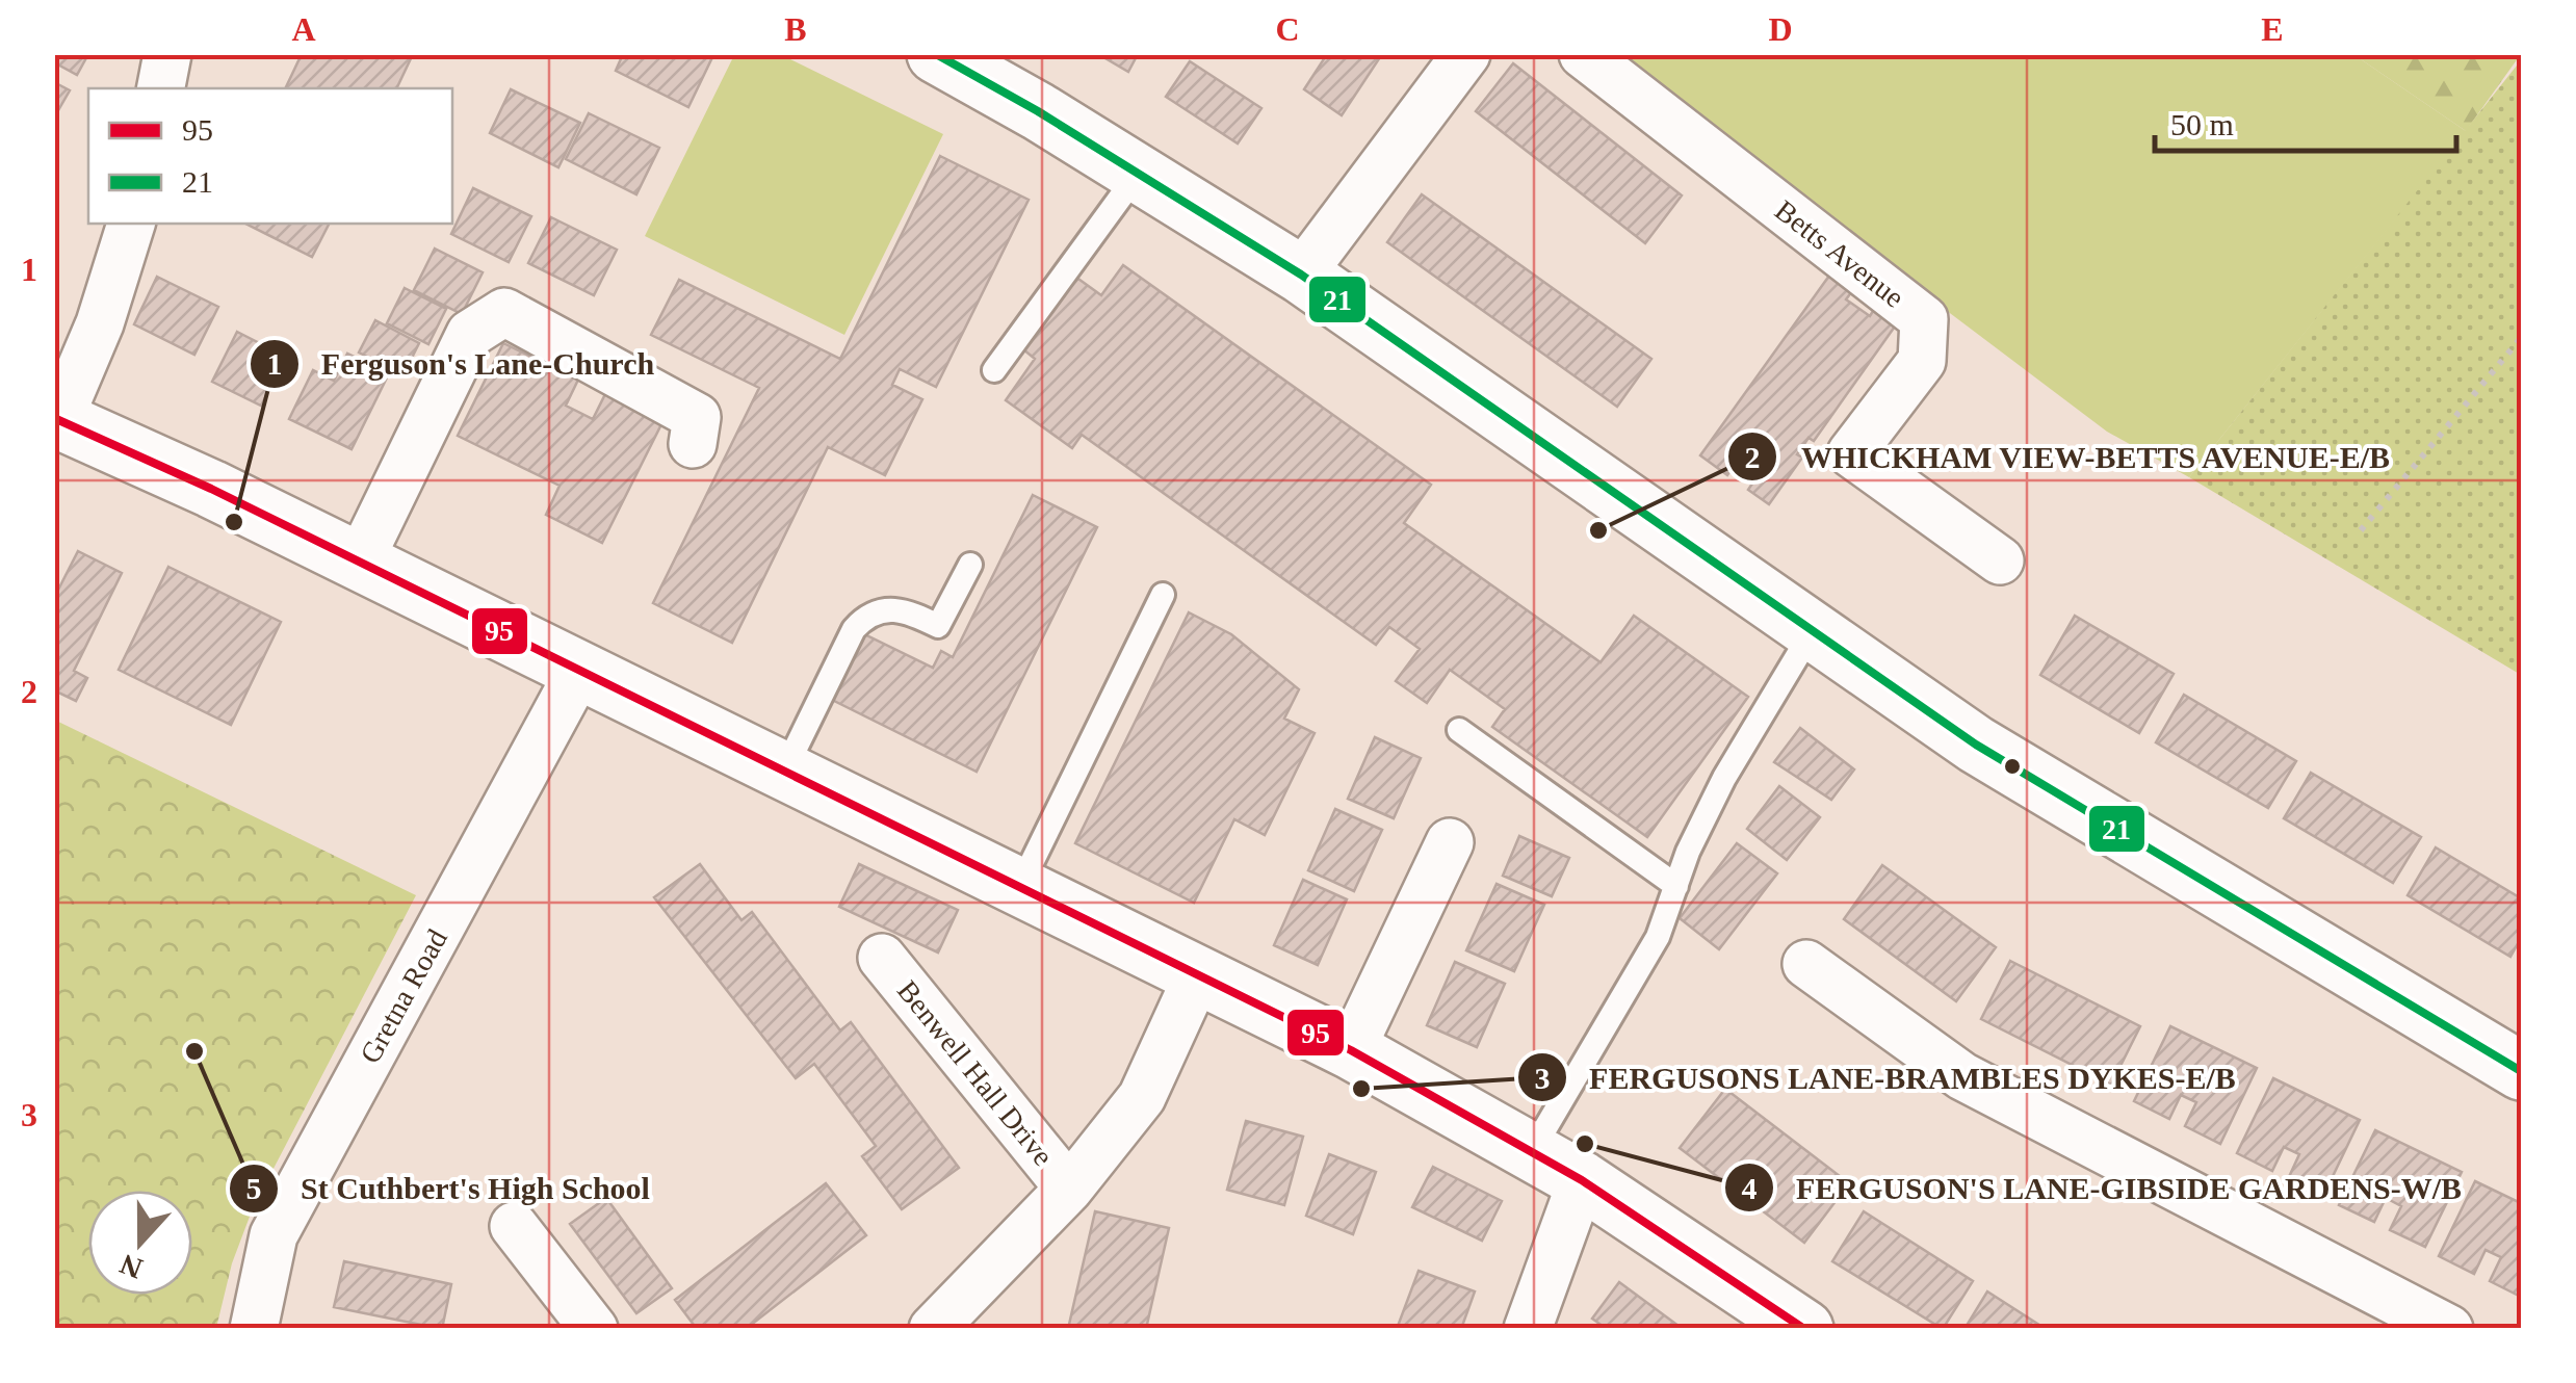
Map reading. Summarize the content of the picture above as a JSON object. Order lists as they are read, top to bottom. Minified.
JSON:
{"streets":{"street":["Betts Avenue","Gretna Road","Benwell Hall Drive"]},"places":["Ferguson's Lane-Church","WHICKHAM VIEW-BETTS AVENUE-E/B","St Cuthbert's High School","FERGUSONS LANE-BRAMBLES DYKES-E/B","FERGUSON'S LANE-GIBSIDE GARDENS-W/B"],"lines":["transit line 21","transit line 95"],"legend":["95","21"],"scale_bar":"50 m","north":"bottom","grid":{"columns":["A","B","C","D","E"],"rows":["1","2","3"]}}
